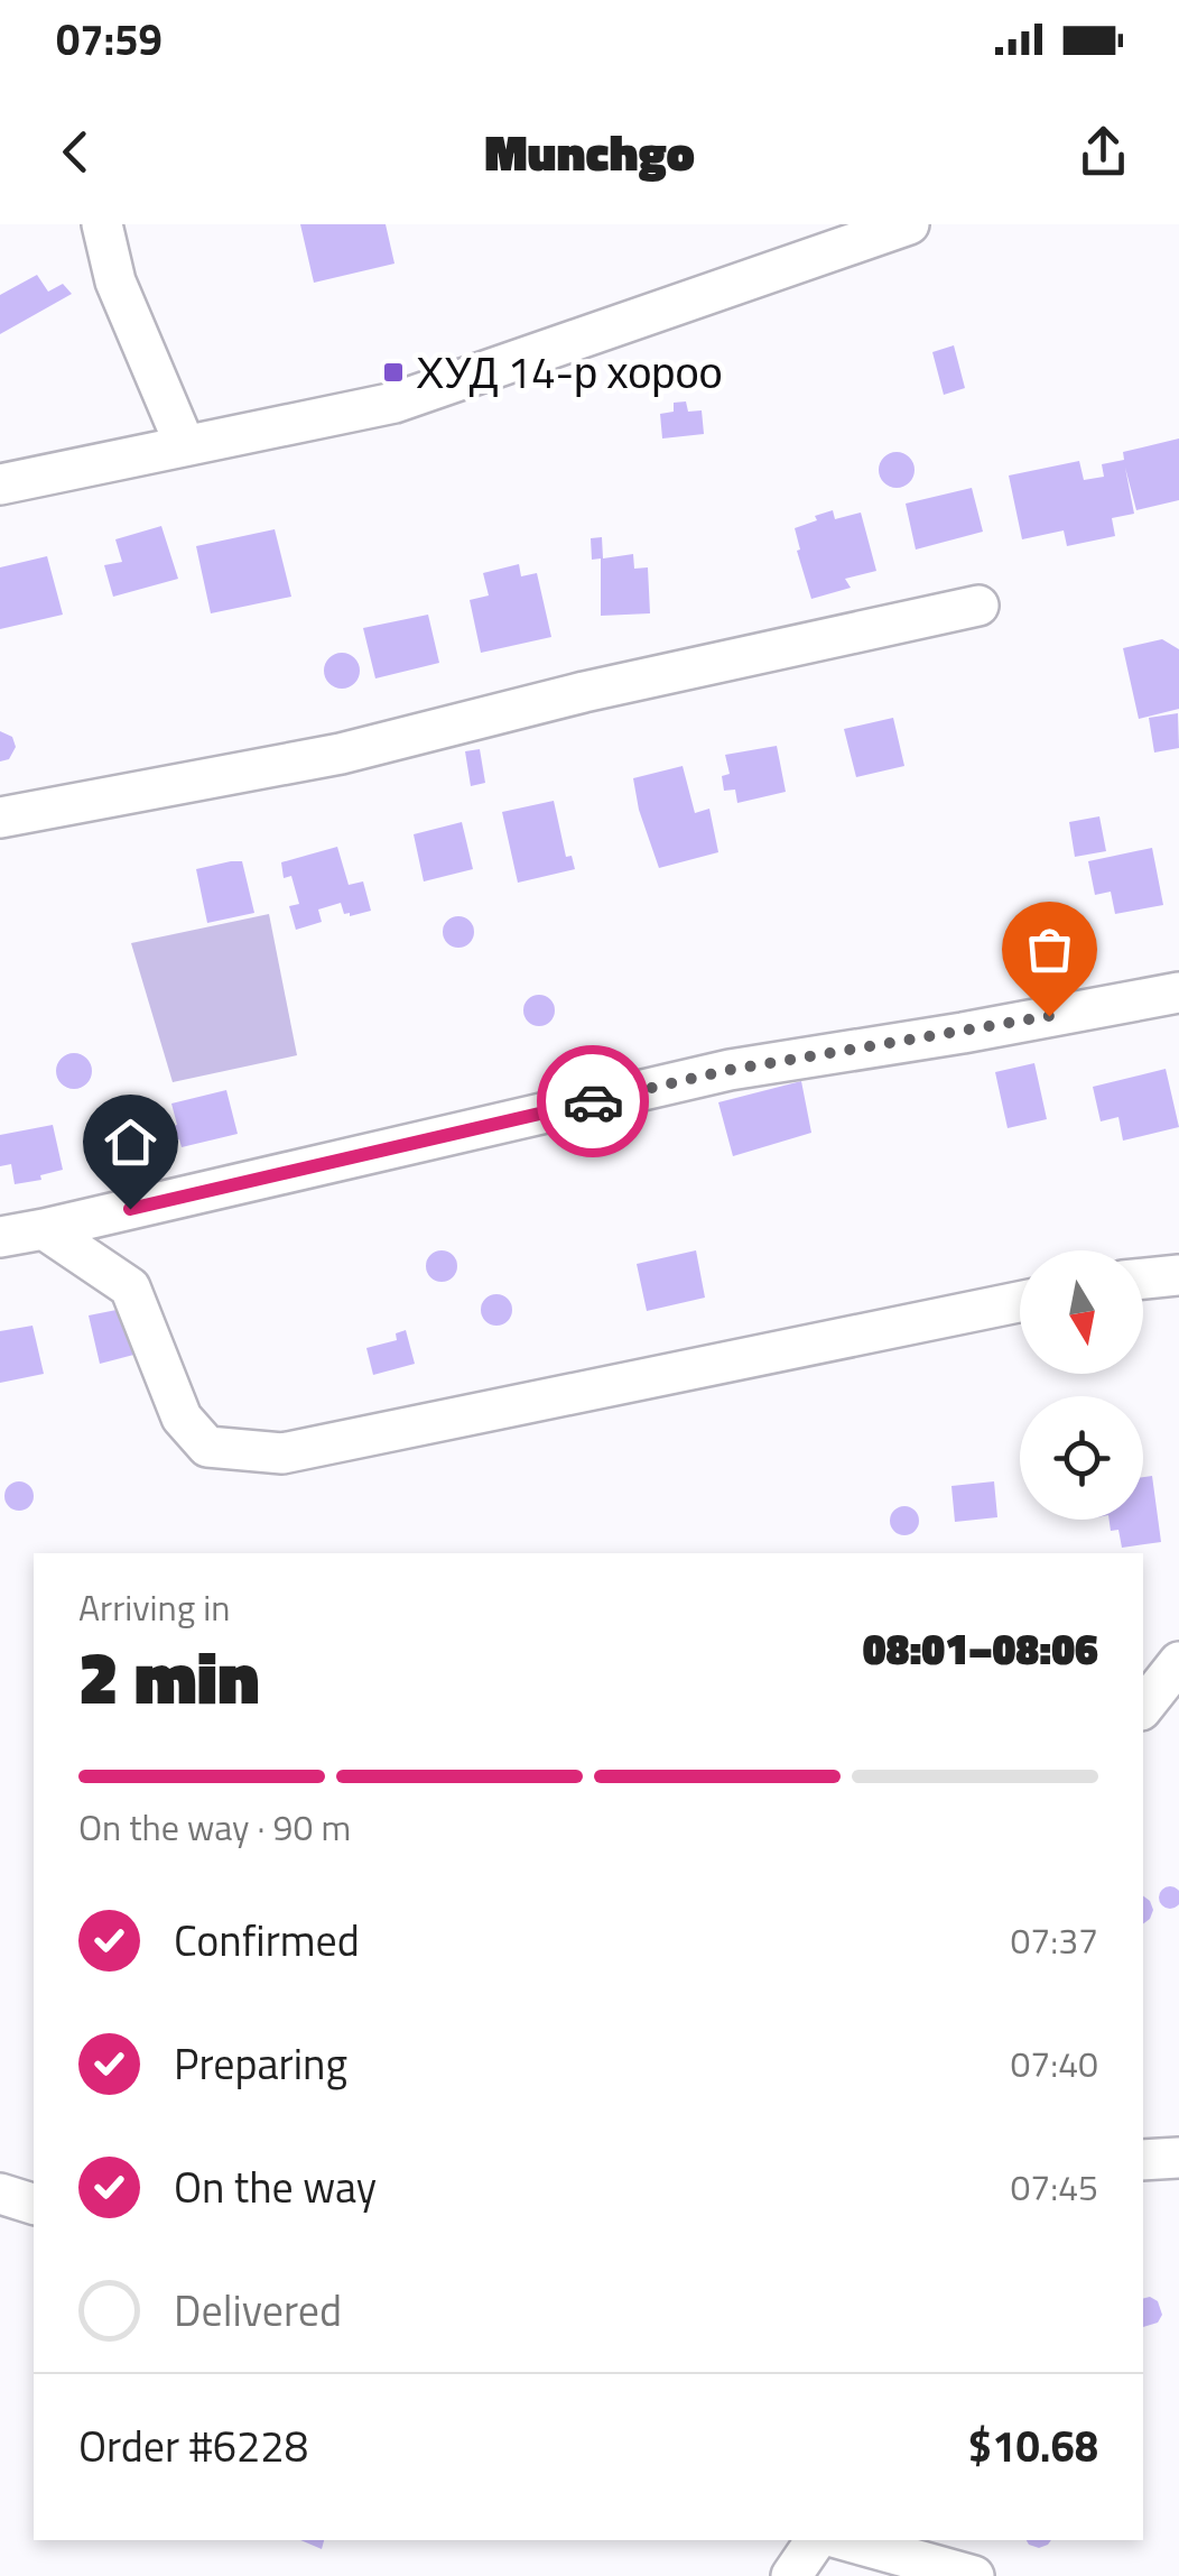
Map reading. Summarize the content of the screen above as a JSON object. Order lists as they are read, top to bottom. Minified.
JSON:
{"places":{"transit":["ХУД 14-р хороо"]},"north":"bottom","page":{"status":"07:59","header":"Munchgo","heading":["2 min","Arriving in","08:01–08:06"],"panel":["Order #6228","$10.68"],"bar":"On the way · 90 m","list":[["Confirmed","07:37"],["Preparing","07:40"],["On the way","07:45"],"Delivered"]}}
